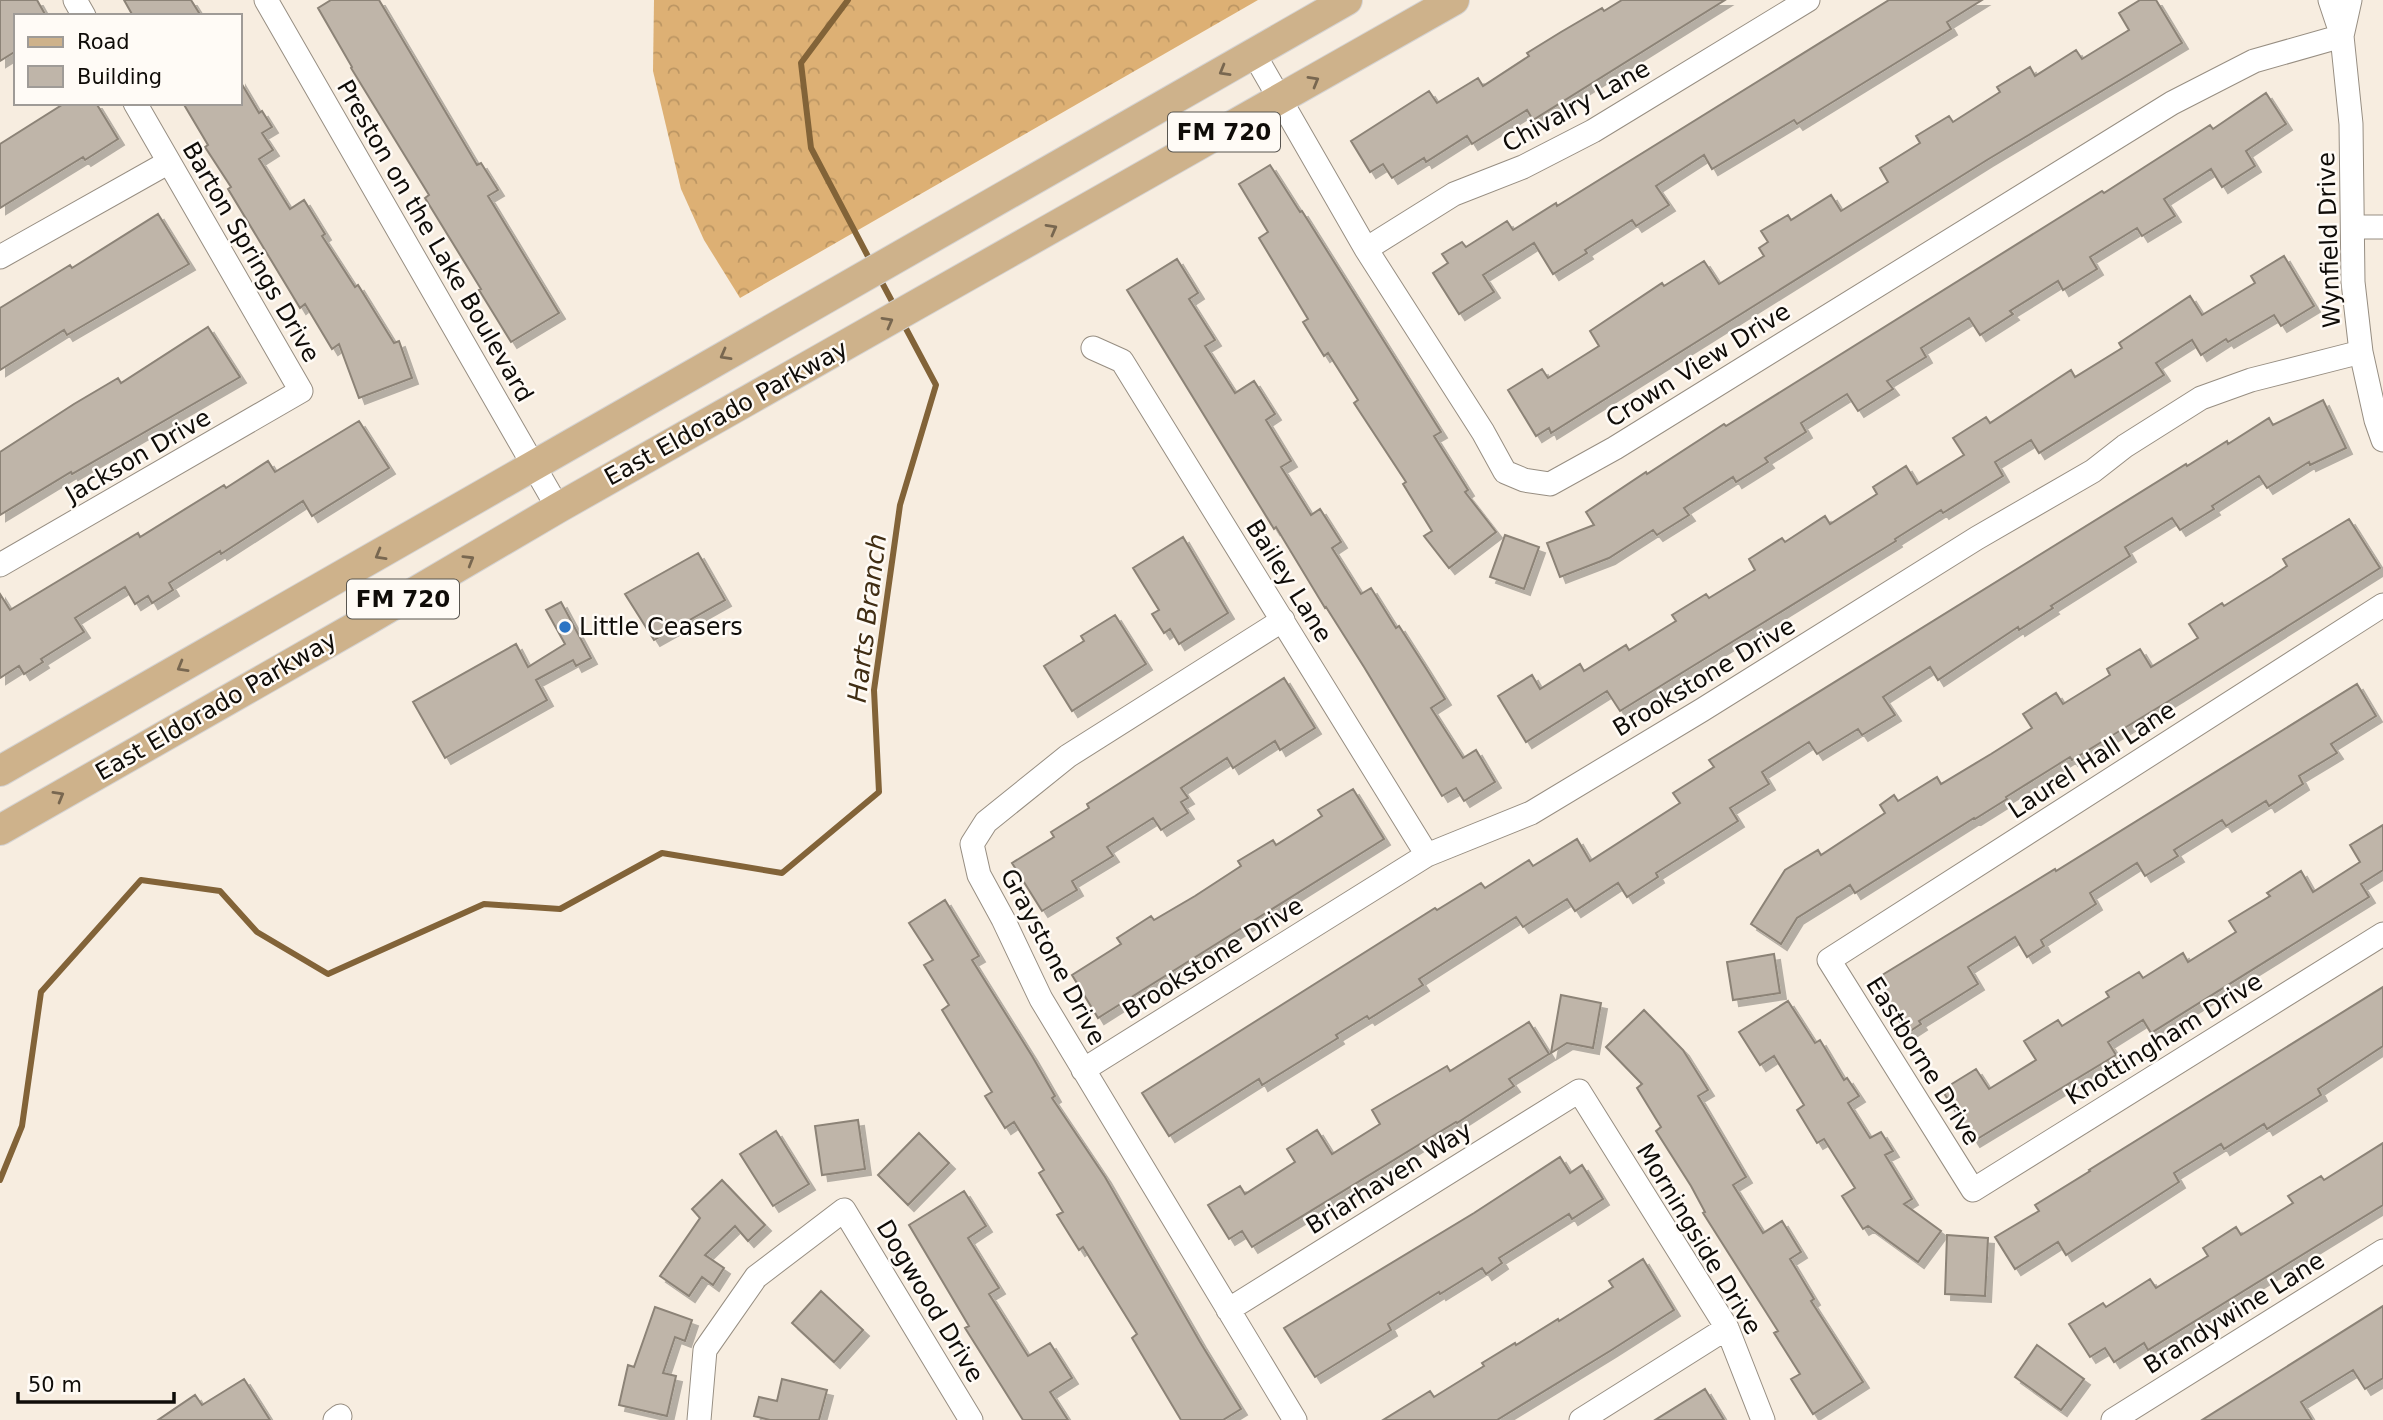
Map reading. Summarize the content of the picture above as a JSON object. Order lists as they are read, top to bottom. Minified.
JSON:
{"streets":{"main road":["FM 720","East Eldorado Parkway"],"street":["Chivalry Lane","Wynfield Drive","Preston on the Lake Boulevard","Barton Springs Drive","Crown View Drive","Jackson Drive","Bailey Lane","Brookstone Drive","Laurel Hall Lane","Graystone Drive","Knottingham Drive","Eastborne Drive","Briarhaven Way","Morningside Drive","Dogwood Drive","Brandywine Lane"]},"crossings":[["Chivalry Lane","Crown View Drive"],["Wynfield Drive","Crown View Drive"],["Wynfield Drive","Brookstone Drive"],["Preston on the Lake Boulevard","East Eldorado Parkway"],["Barton Springs Drive","Jackson Drive"],["Crown View Drive","East Eldorado Parkway"],["Bailey Lane","Brookstone Drive"],["Bailey Lane","Graystone Drive"],["Brookstone Drive","Graystone Drive"],["Laurel Hall Lane","Eastborne Drive"],["Graystone Drive","Briarhaven Way"],["Knottingham Drive","Eastborne Drive"],["Briarhaven Way","Morningside Drive"]],"water":["Harts Branch"],"places":["Little Ceasers"],"legend":["Road","Building"],"scale_bar":"50 m"}
